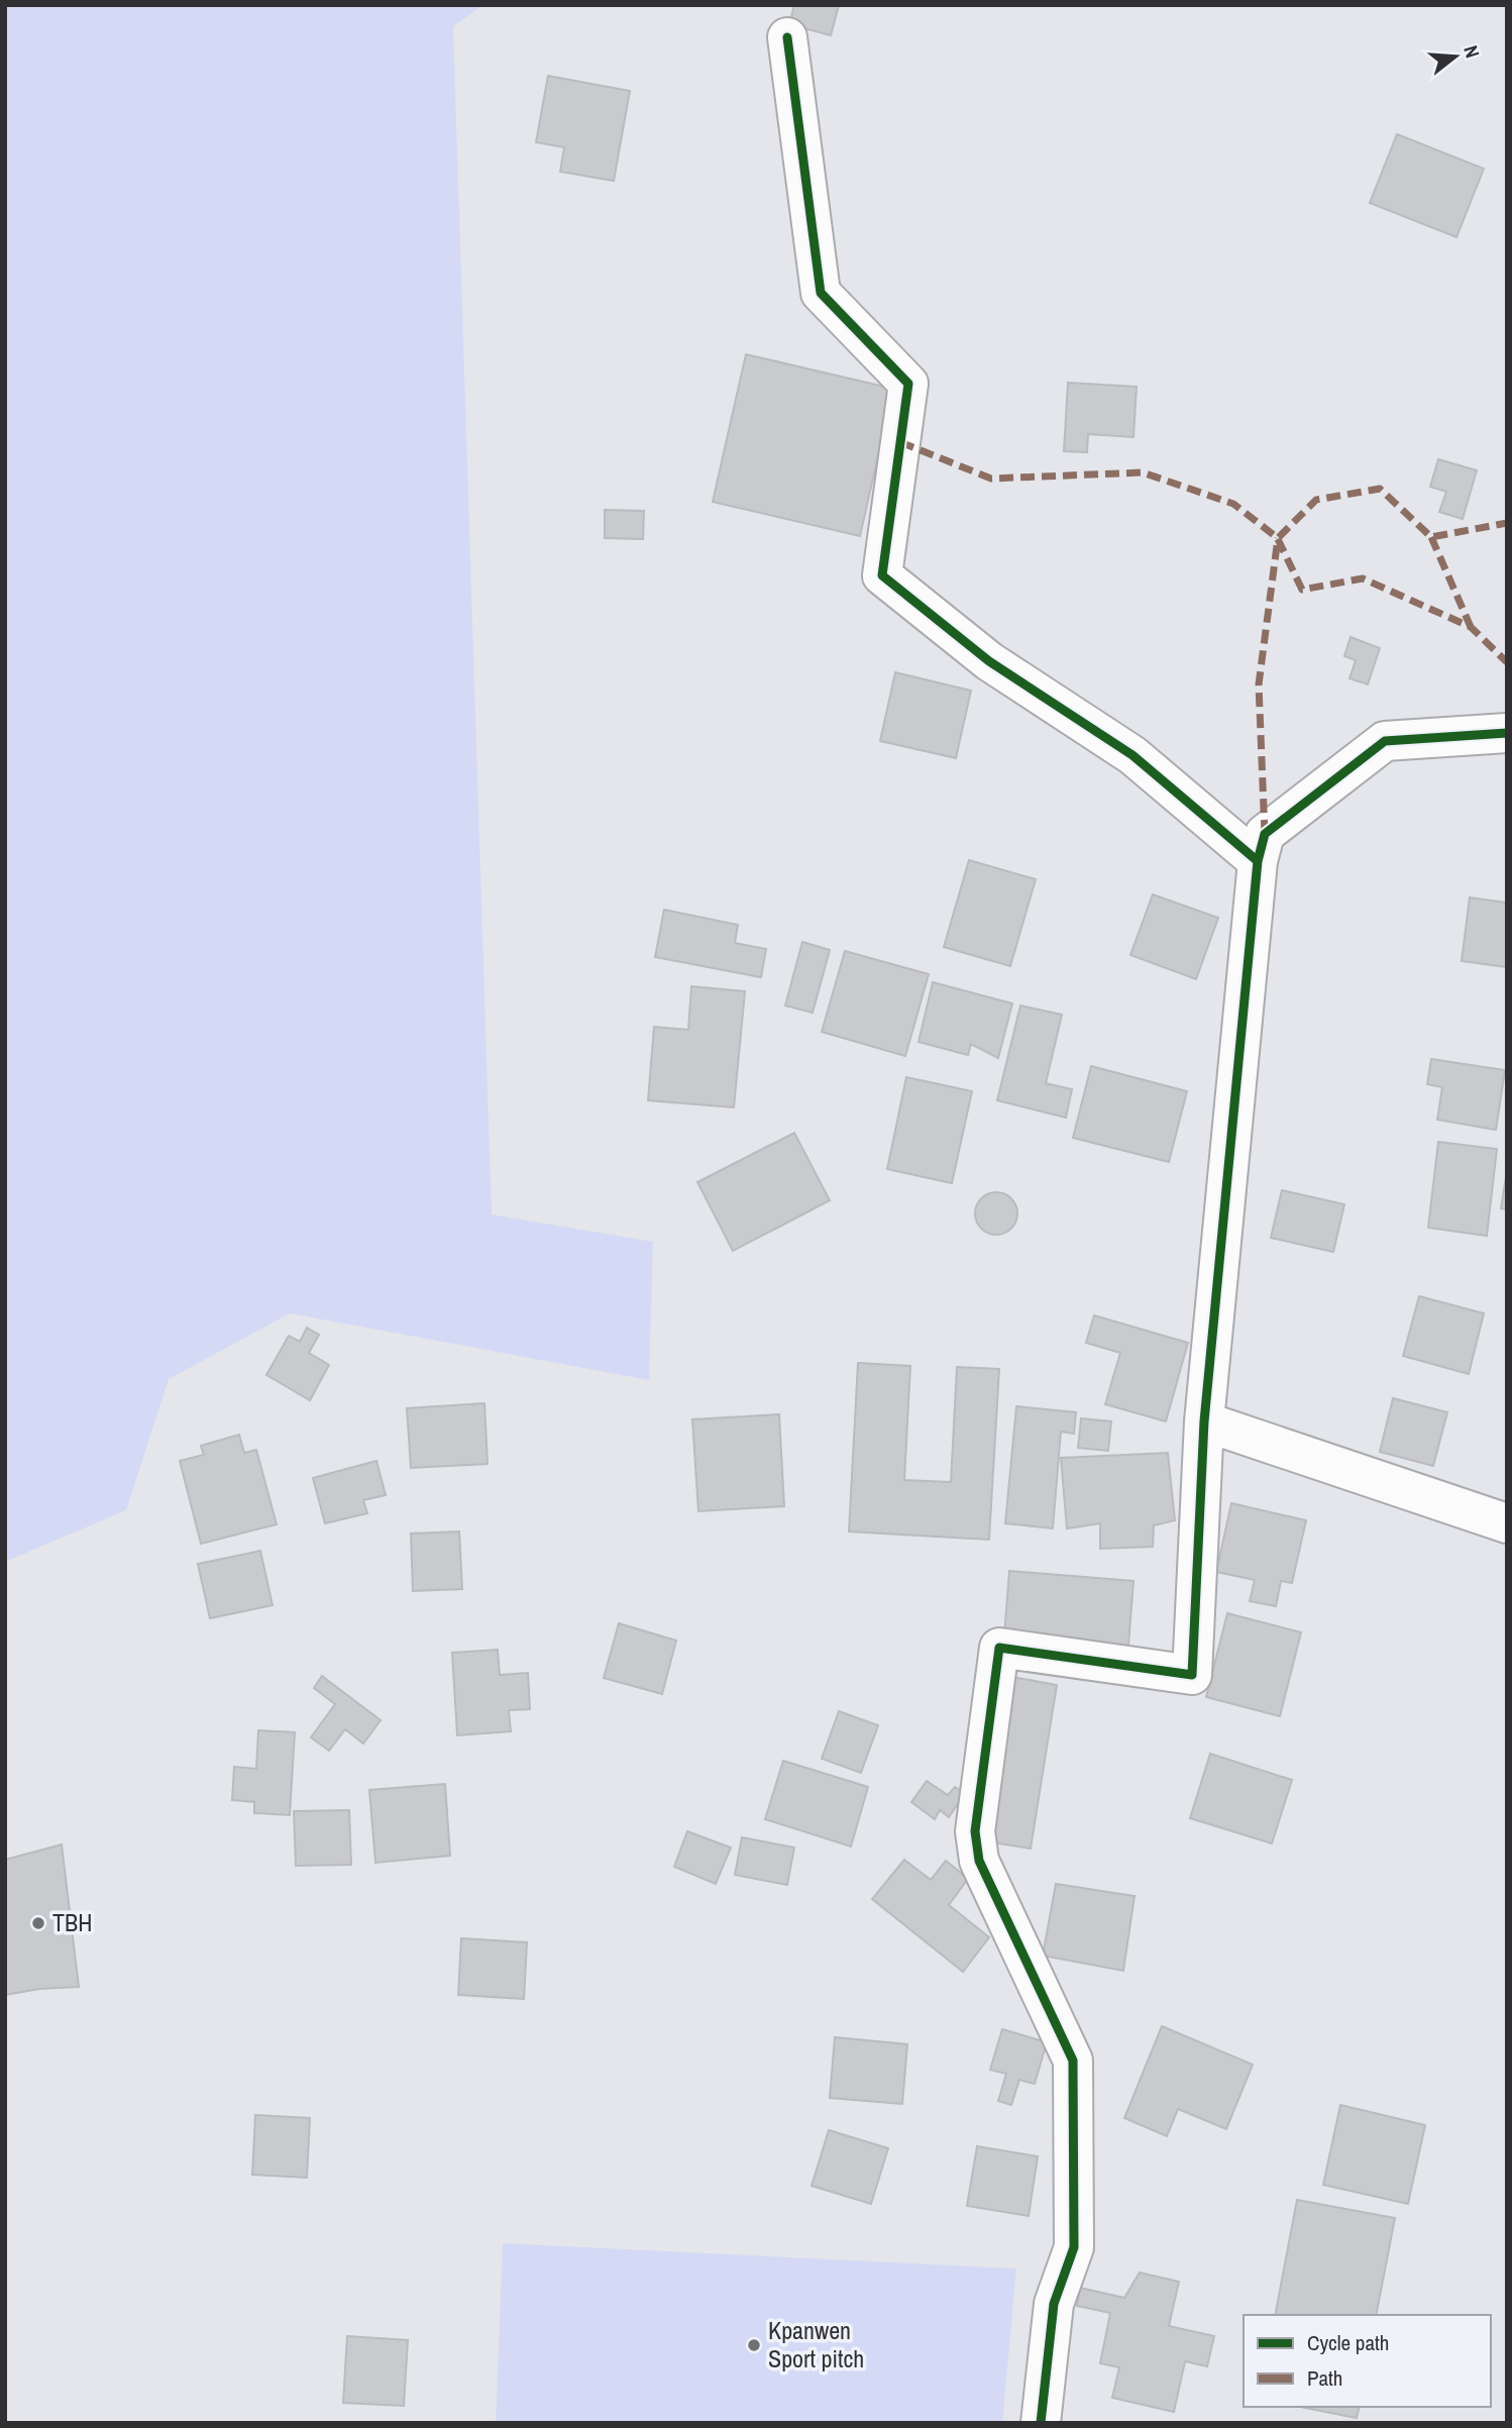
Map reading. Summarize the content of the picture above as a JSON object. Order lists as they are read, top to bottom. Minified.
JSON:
{"places":["TBH","Kpanwen Sport pitch"],"legend":["Cycle path","Path"],"north":"right"}
